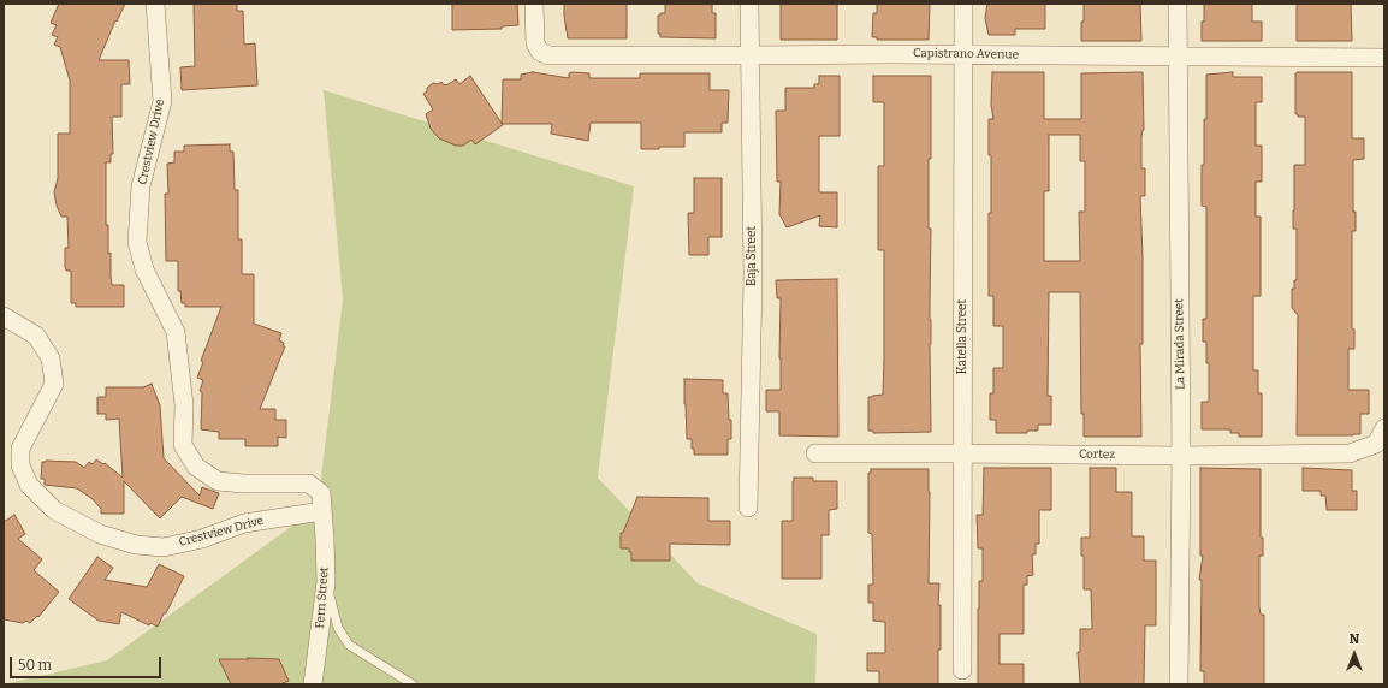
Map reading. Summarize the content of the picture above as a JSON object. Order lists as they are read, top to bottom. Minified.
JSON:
{"streets":{"street":["Capistrano Avenue","Crestview Drive","Baja Street","Katella Street","La Mirada Street","Cortez","Fern Street"]},"crossings":[["Capistrano Avenue","Baja Street"],["Capistrano Avenue","Katella Street"],["Capistrano Avenue","La Mirada Street"],["Crestview Drive","Fern Street"],["Katella Street","Cortez"],["La Mirada Street","Cortez"]],"scale_bar":"50 m","north":"top"}
